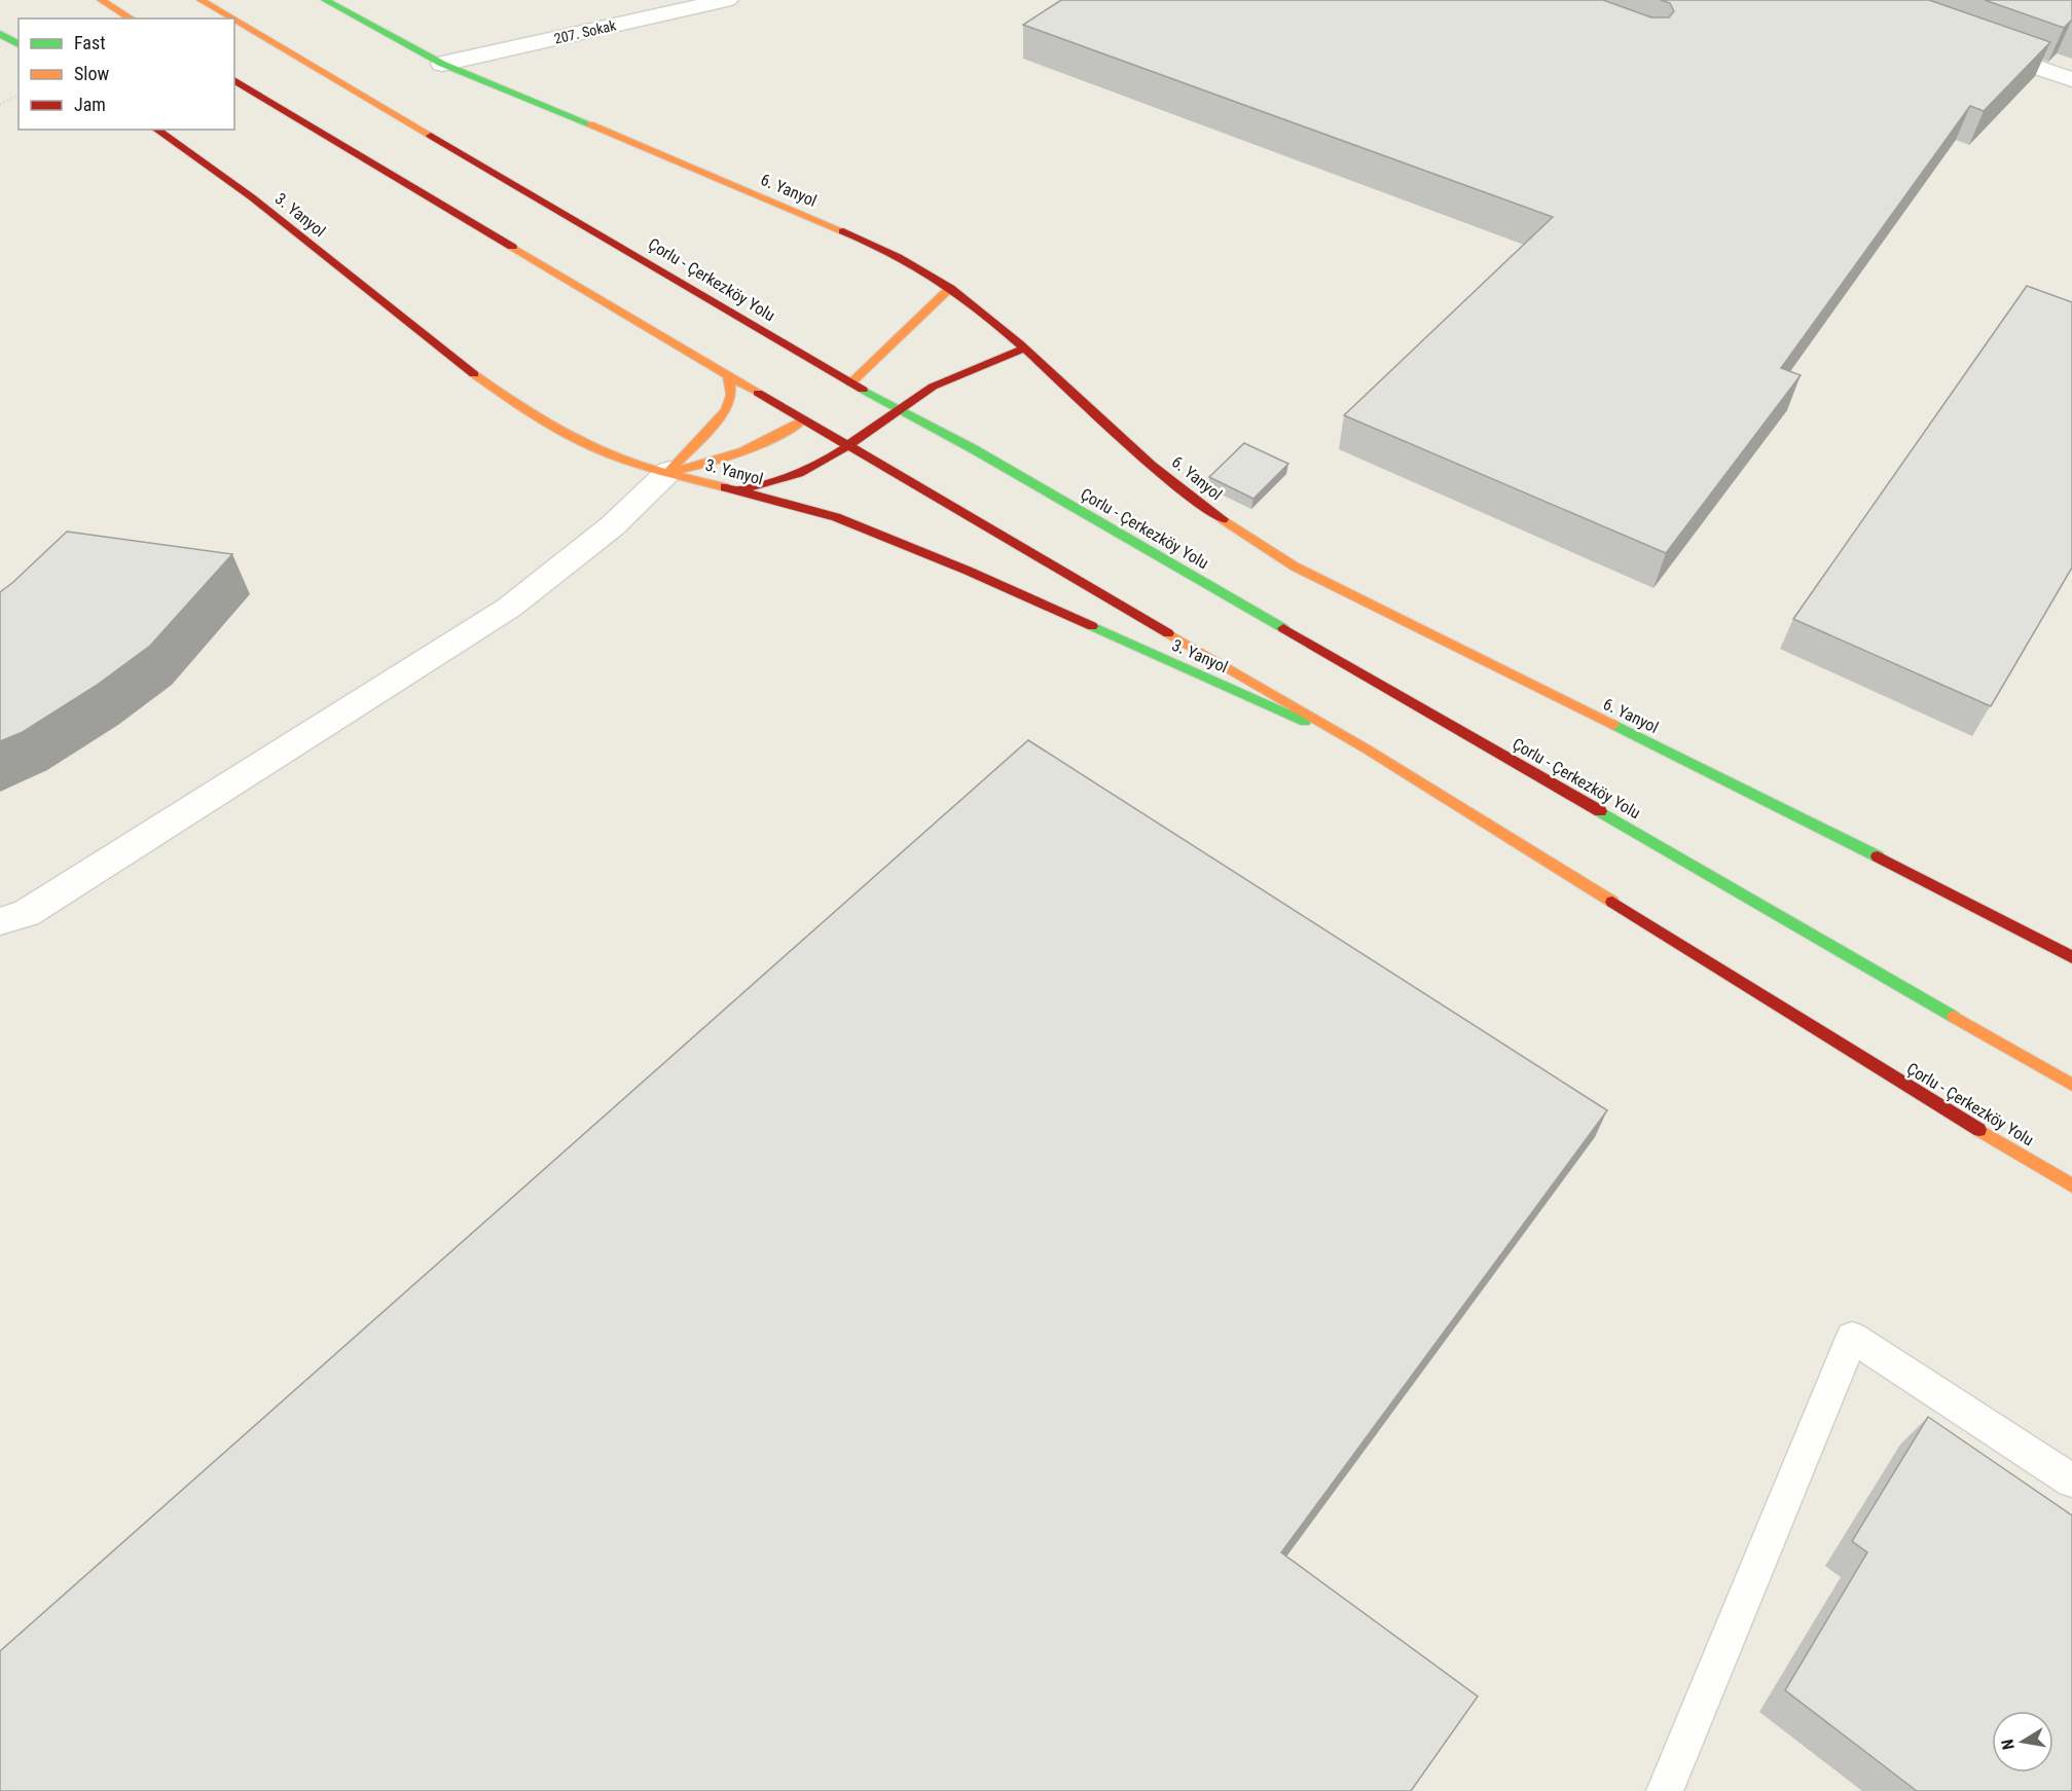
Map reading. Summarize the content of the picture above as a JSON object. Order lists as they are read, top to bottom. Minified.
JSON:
{"streets":{"main road":["6. Yanyol","3. Yanyol","Çorlu - Çerkezköy Yolu"],"street":["207. Sokak"]},"crossings":[["207. Sokak","6. Yanyol"],["3. Yanyol","Çorlu - Çerkezköy Yolu"]],"legend":["Fast","Slow","Jam"],"north":"left"}
